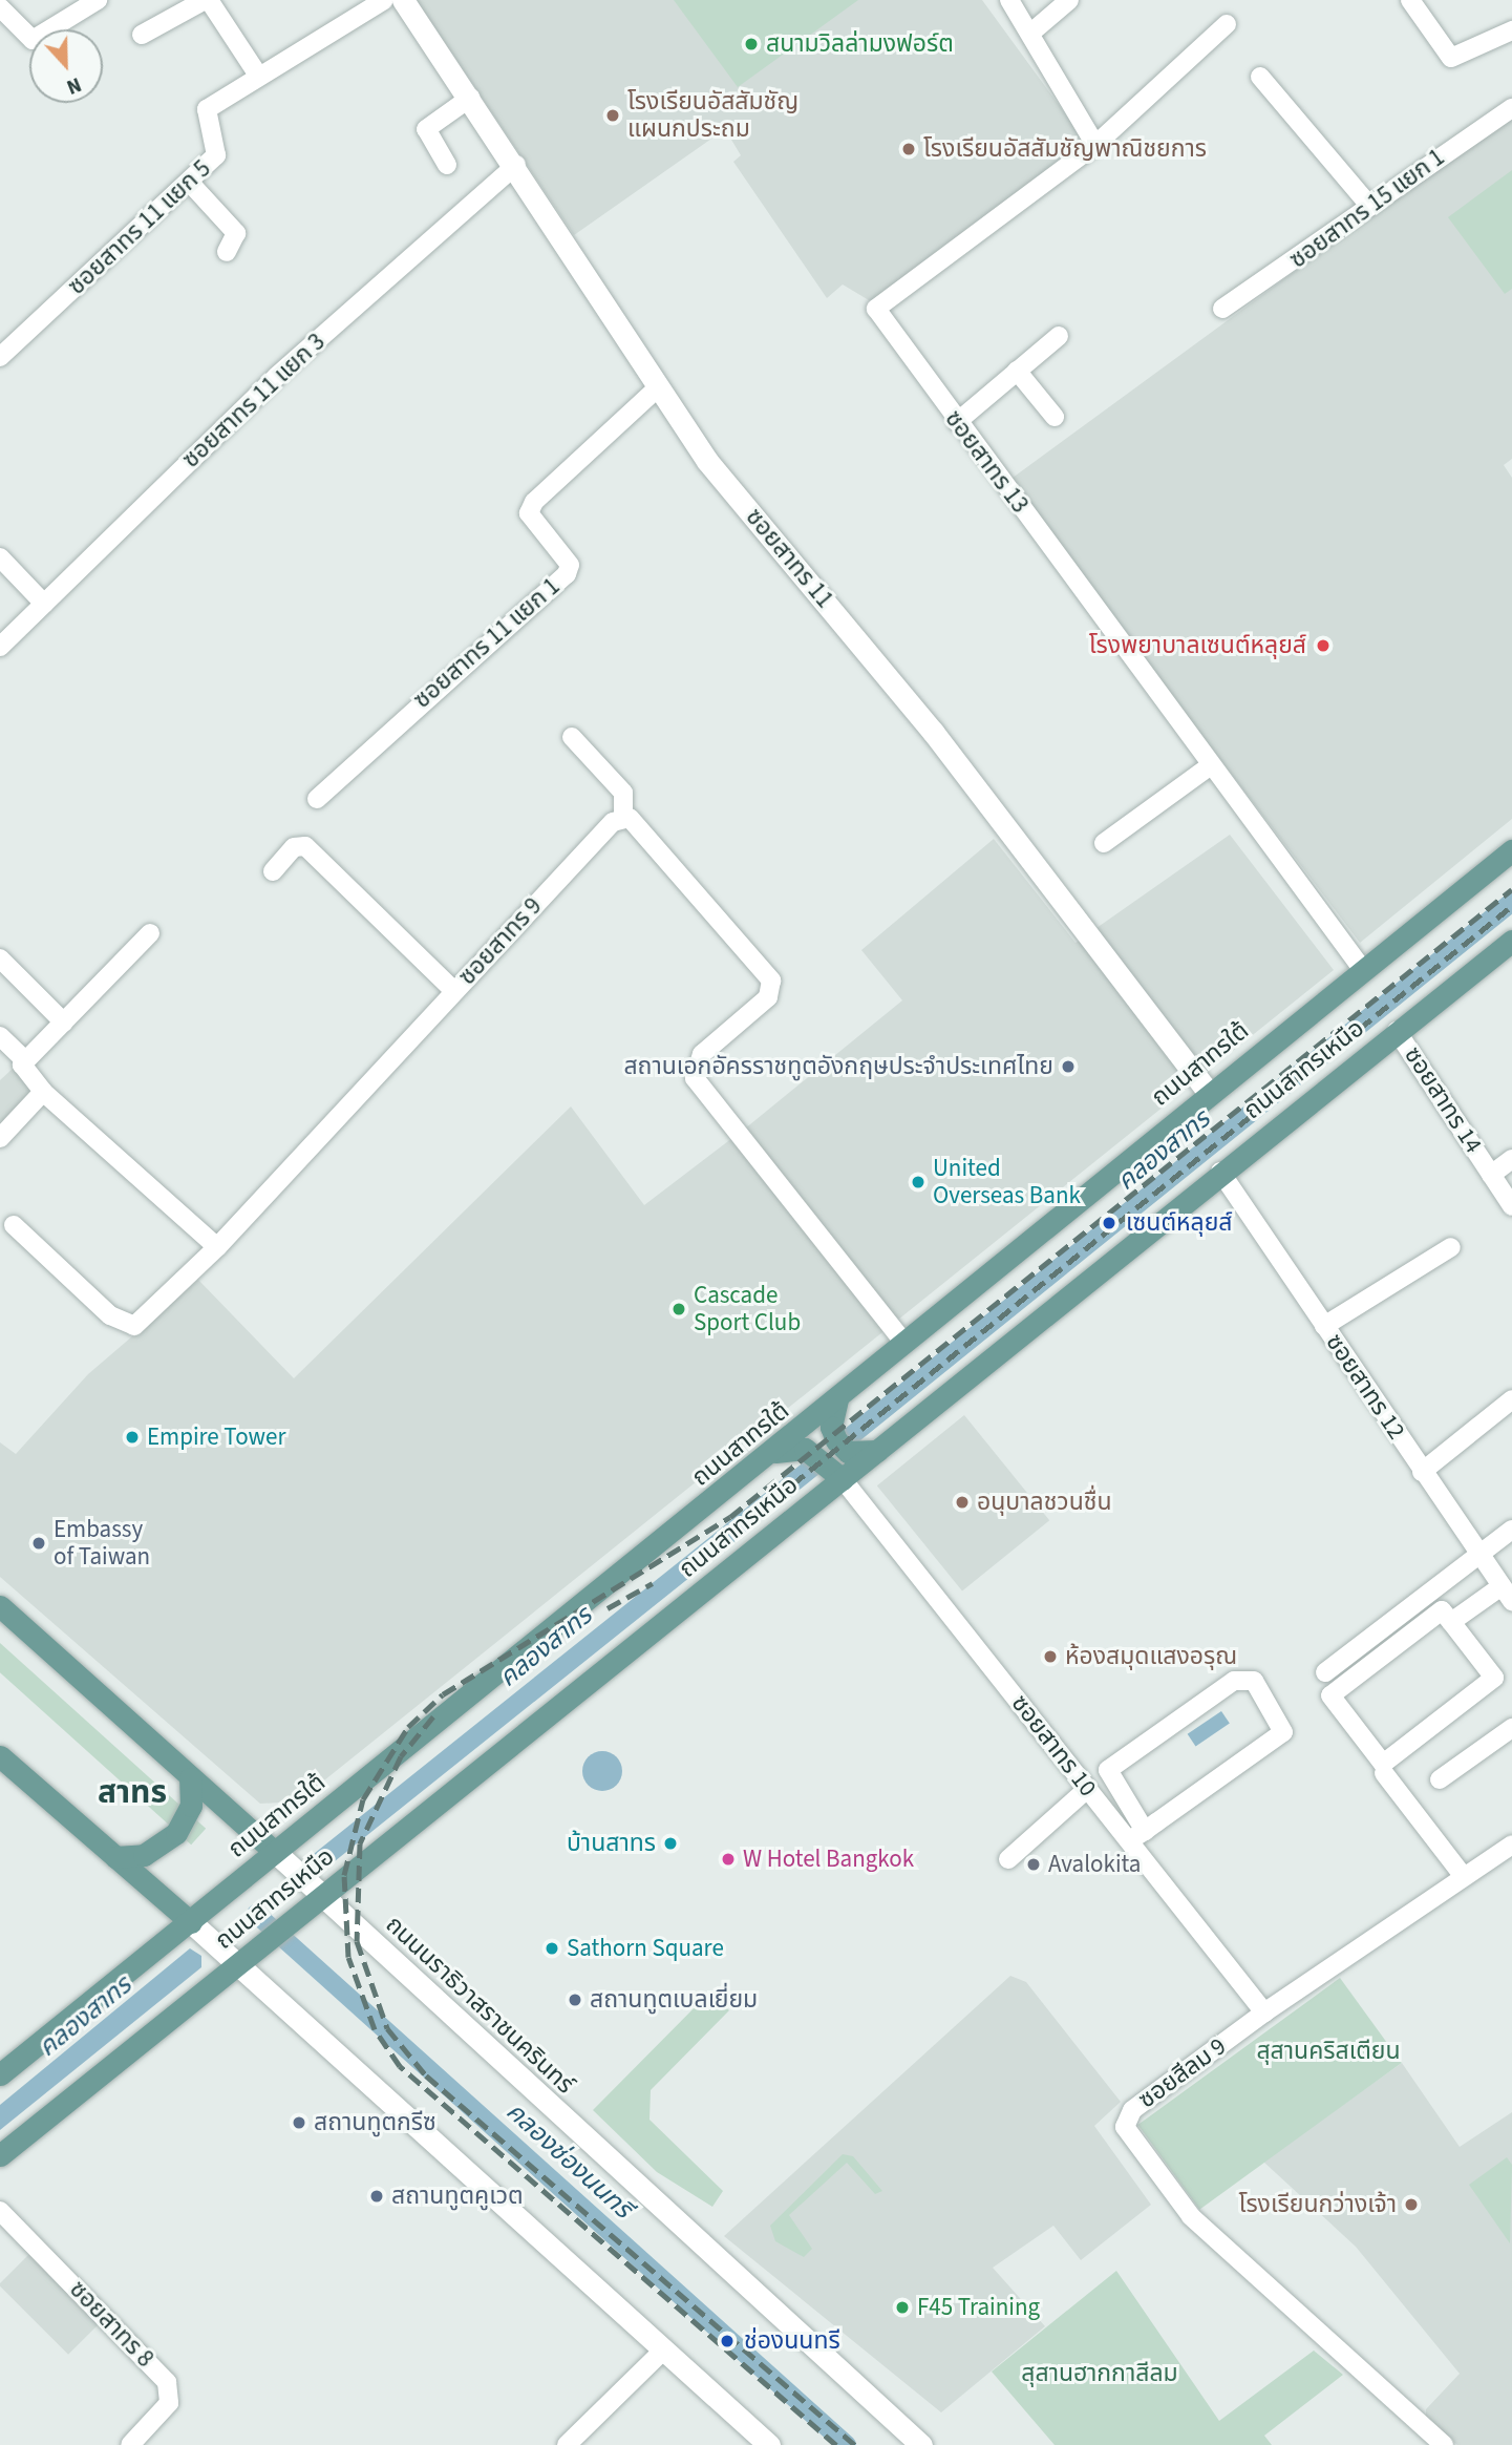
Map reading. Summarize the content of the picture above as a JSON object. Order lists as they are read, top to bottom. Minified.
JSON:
{"streets":{"main road":["ซอยสาทร 11","ถนนสาทรใต้","ถนนสาทรเหนือ","ถนนนราธิวาสราชนครินทร์"],"street":["ซอยสาทร 15 แยก 1","ซอยสาทร 11 แยก 5","ซอยสาทร 11 แยก 3","ซอยสาทร 13","ซอยสาทร 11 แยก 1","ซอยสาทร 9","ซอยสาทร 14","ซอยสาทร 12","ซอยสาทร 10","ซอยสีลม 9","ซอยสาทร 8"]},"crossings":[["ซอยสาทร 11 แยก 3","ซอยสาทร 11"],["ซอยสาทร 13","ถนนสาทรใต้"],["ซอยสาทร 11","ซอยสาทร 11 แยก 1"],["ซอยสาทร 11","ถนนสาทรใต้"],["ถนนสาทรใต้","ถนนนราธิวาสราชนครินทร์"],["ถนนสาทรเหนือ","ซอยสาทร 14"],["ถนนสาทรเหนือ","ซอยสาทร 12"],["ถนนสาทรเหนือ","ซอยสาทร 10"],["ถนนสาทรเหนือ","ถนนนราธิวาสราชนครินทร์"],["ซอยสาทร 10","ซอยสีลม 9"]],"districts":["สาทร"],"water":["คลองสาทร","คลองช่องนนทรี"],"parks":["สุสานคริสเตียน","สุสานฮากกาสีลม"],"places":["สนามวิลล่ามงฟอร์ต","โรงเรียนอัสสัมชัญ แผนกประถม","โรงเรียนอัสสัมชัญพาณิชยการ","โรงพยาบาลเซนต์หลุยส์","สถานเอกอัครราชทูตอังกฤษประจำประเทศไทย","United Overseas Bank","เซนต์หลุยส์","Cascade Sport Club","Empire Tower","อนุบาลชวนชื่น","Embassy of Taiwan","ห้องสมุดแสงอรุณ","บ้านสาทร","W Hotel Bangkok","Avalokita","Sathorn Square","สถานทูตเบลเยี่ยม","สถานทูตกรีซ","สถานทูตคูเวต","โรงเรียนกว่างเจ้า","F45 Training","ช่องนนทรี"],"north":"bottom"}
